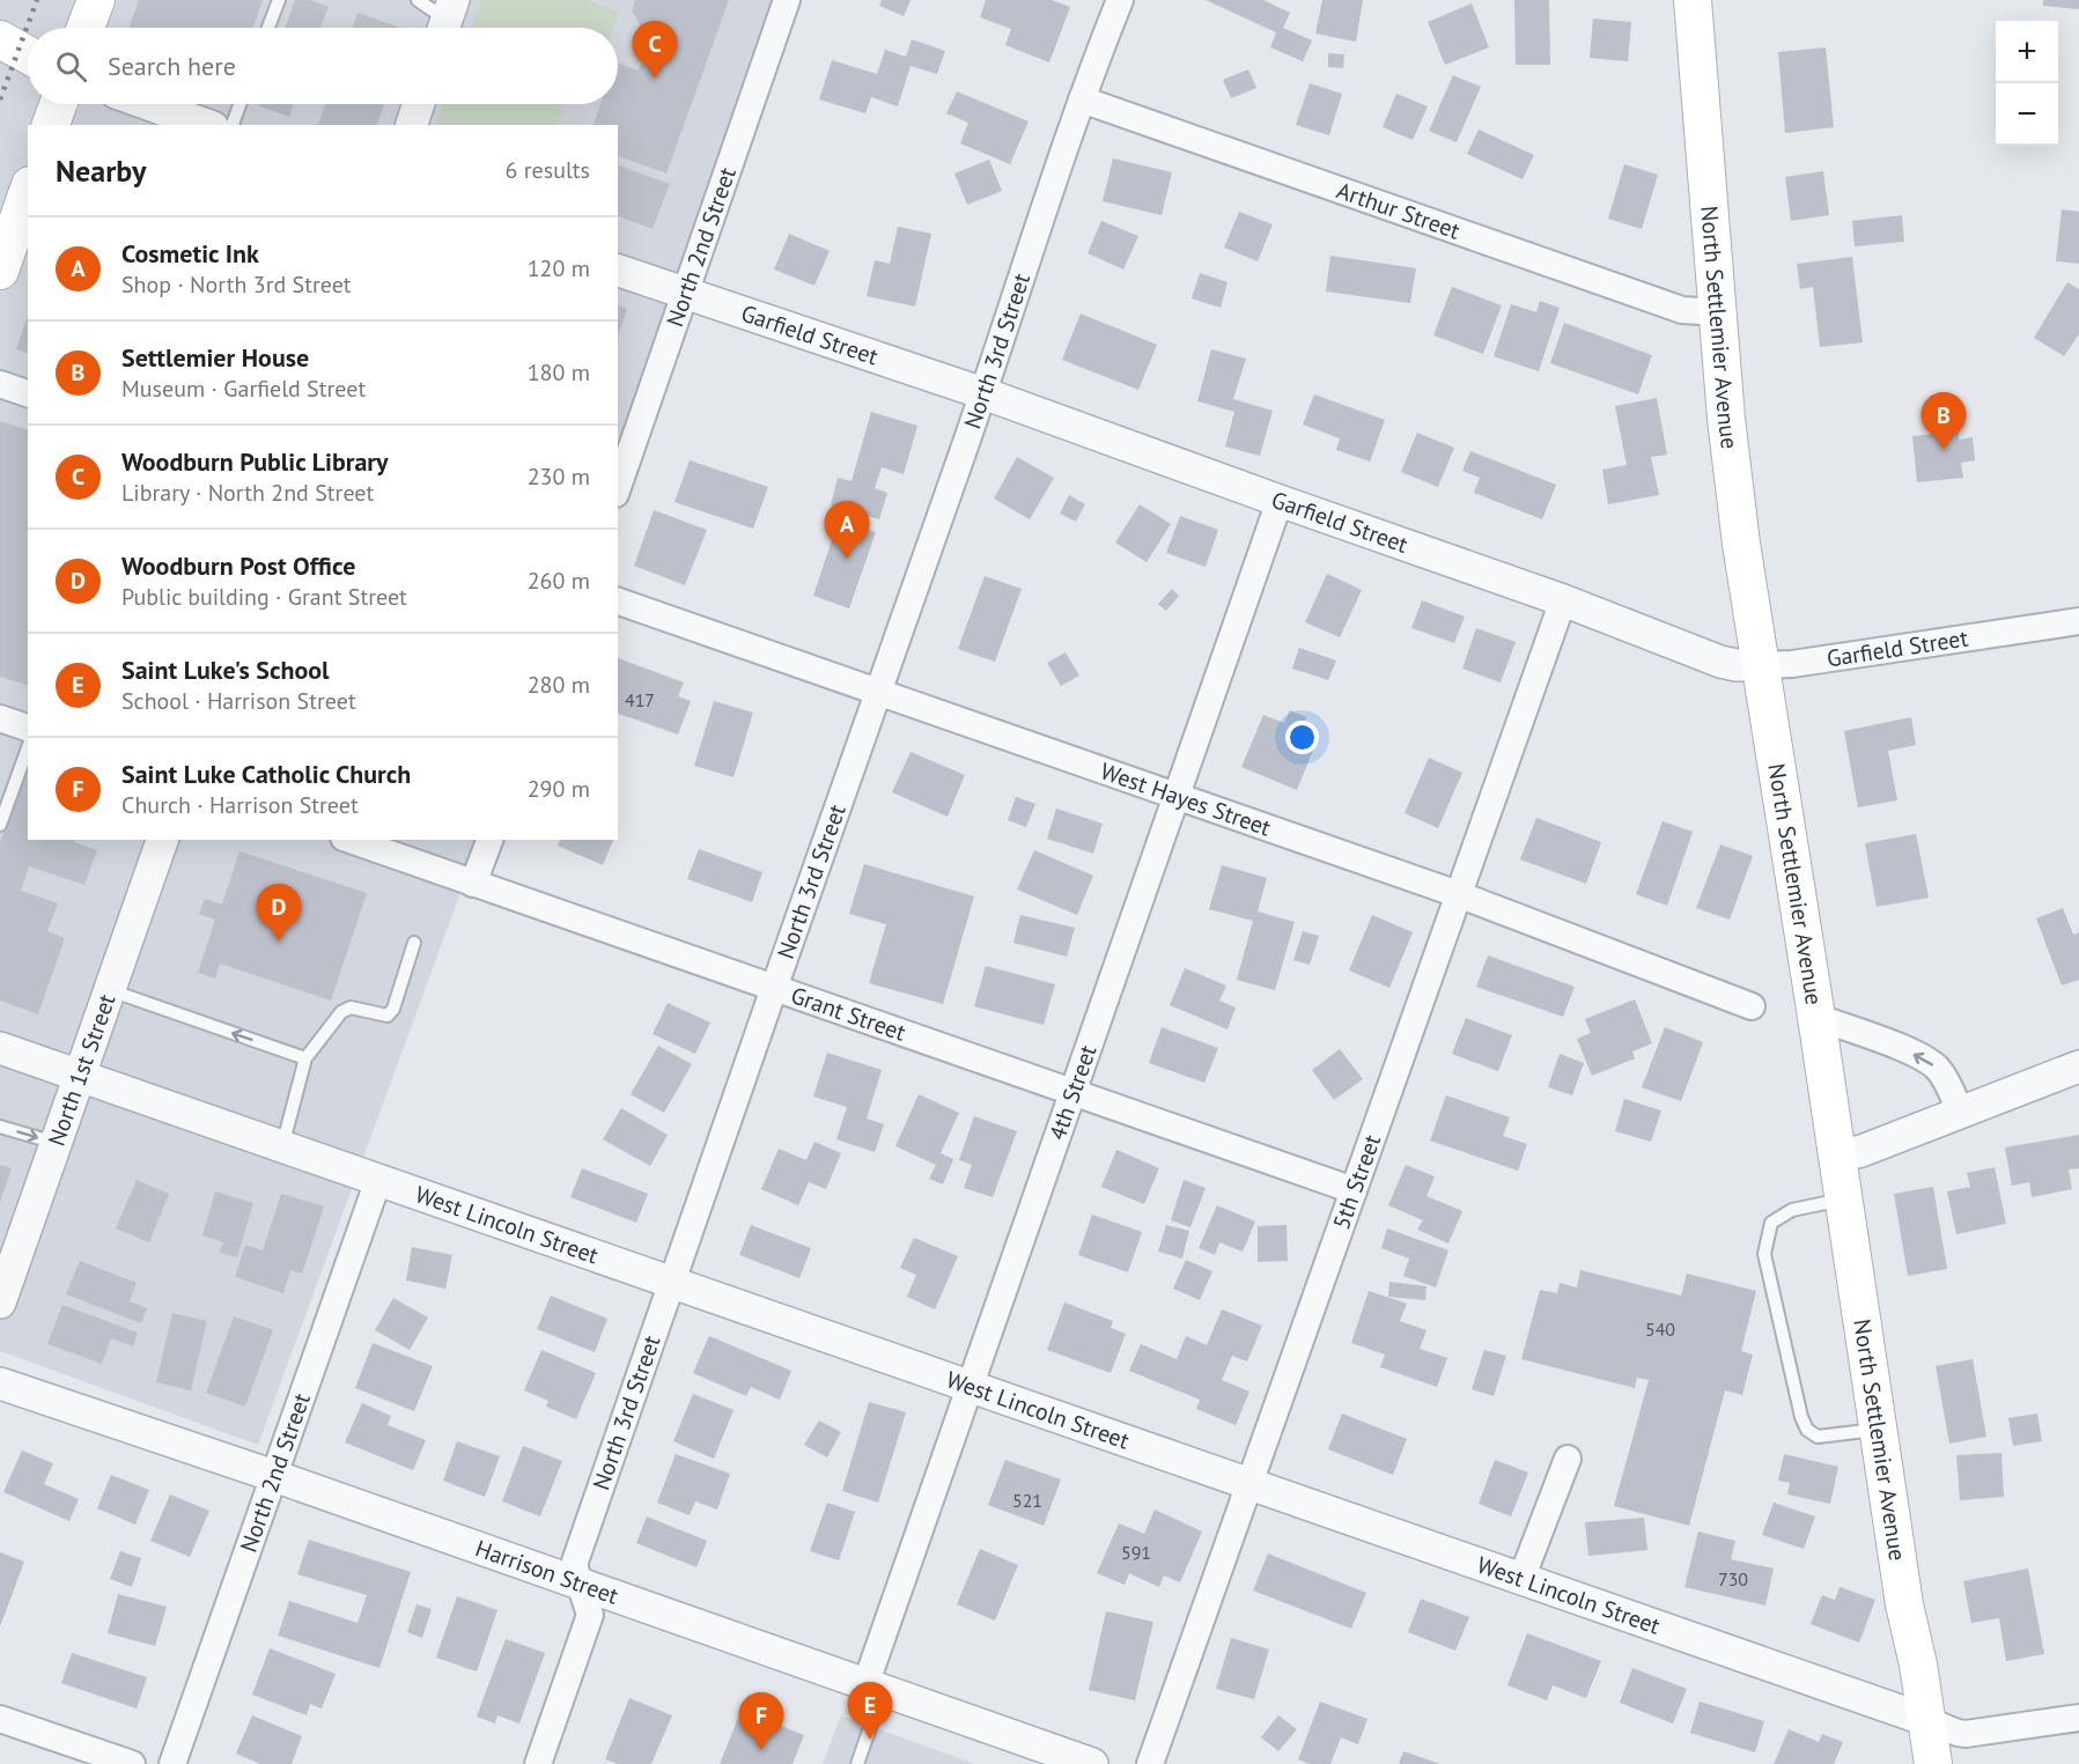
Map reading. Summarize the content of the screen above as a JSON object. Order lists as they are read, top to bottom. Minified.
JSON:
{"streets":{"main road":["North Settlemier Avenue"],"street":["Arthur Street","North 2nd Street","Garfield Street","North 3rd Street","West Hayes Street","Grant Street","North 1st Street","4th Street","5th Street","West Lincoln Street","Harrison Street"]},"crossings":[["Arthur Street","North Settlemier Avenue"],["Arthur Street","North 3rd Street"],["North 2nd Street","Garfield Street"],["North 2nd Street","West Lincoln Street"],["North 2nd Street","Harrison Street"],["North Settlemier Avenue","Garfield Street"],["North Settlemier Avenue","West Lincoln Street"],["Garfield Street","North 3rd Street"],["Garfield Street","4th Street"],["Garfield Street","5th Street"],["North 3rd Street","West Hayes Street"],["North 3rd Street","Grant Street"],["North 3rd Street","West Lincoln Street"],["North 3rd Street","Harrison Street"],["West Hayes Street","4th Street"],["West Hayes Street","5th Street"],["Grant Street","4th Street"],["Grant Street","5th Street"],["North 1st Street","West Lincoln Street"],["4th Street","West Lincoln Street"],["4th Street","Harrison Street"],["5th Street","West Lincoln Street"]],"house_numbers":["417","540","521","591","730"],"page":{"map_buttons":["+","−"],"pins":["C","B","A","D","E","F"],"search":"Search here","heading":["Nearby","6 results"],"list":[{"mark":"A","name":"Cosmetic Ink","note":"Shop · North 3rd Street","value":"120 m"},{"mark":"B","name":"Settlemier House","note":"Museum · Garfield Street","value":"180 m"},{"mark":"C","name":"Woodburn Public Library","note":"Library · North 2nd Street","value":"230 m"},{"mark":"D","name":"Woodburn Post Office","note":"Public building · Grant Street","value":"260 m"},{"mark":"E","name":"Saint Luke's School","note":"School · Harrison Street","value":"280 m"},{"mark":"F","name":"Saint Luke Catholic Church","note":"Church · Harrison Street","value":"290 m"}]}}
